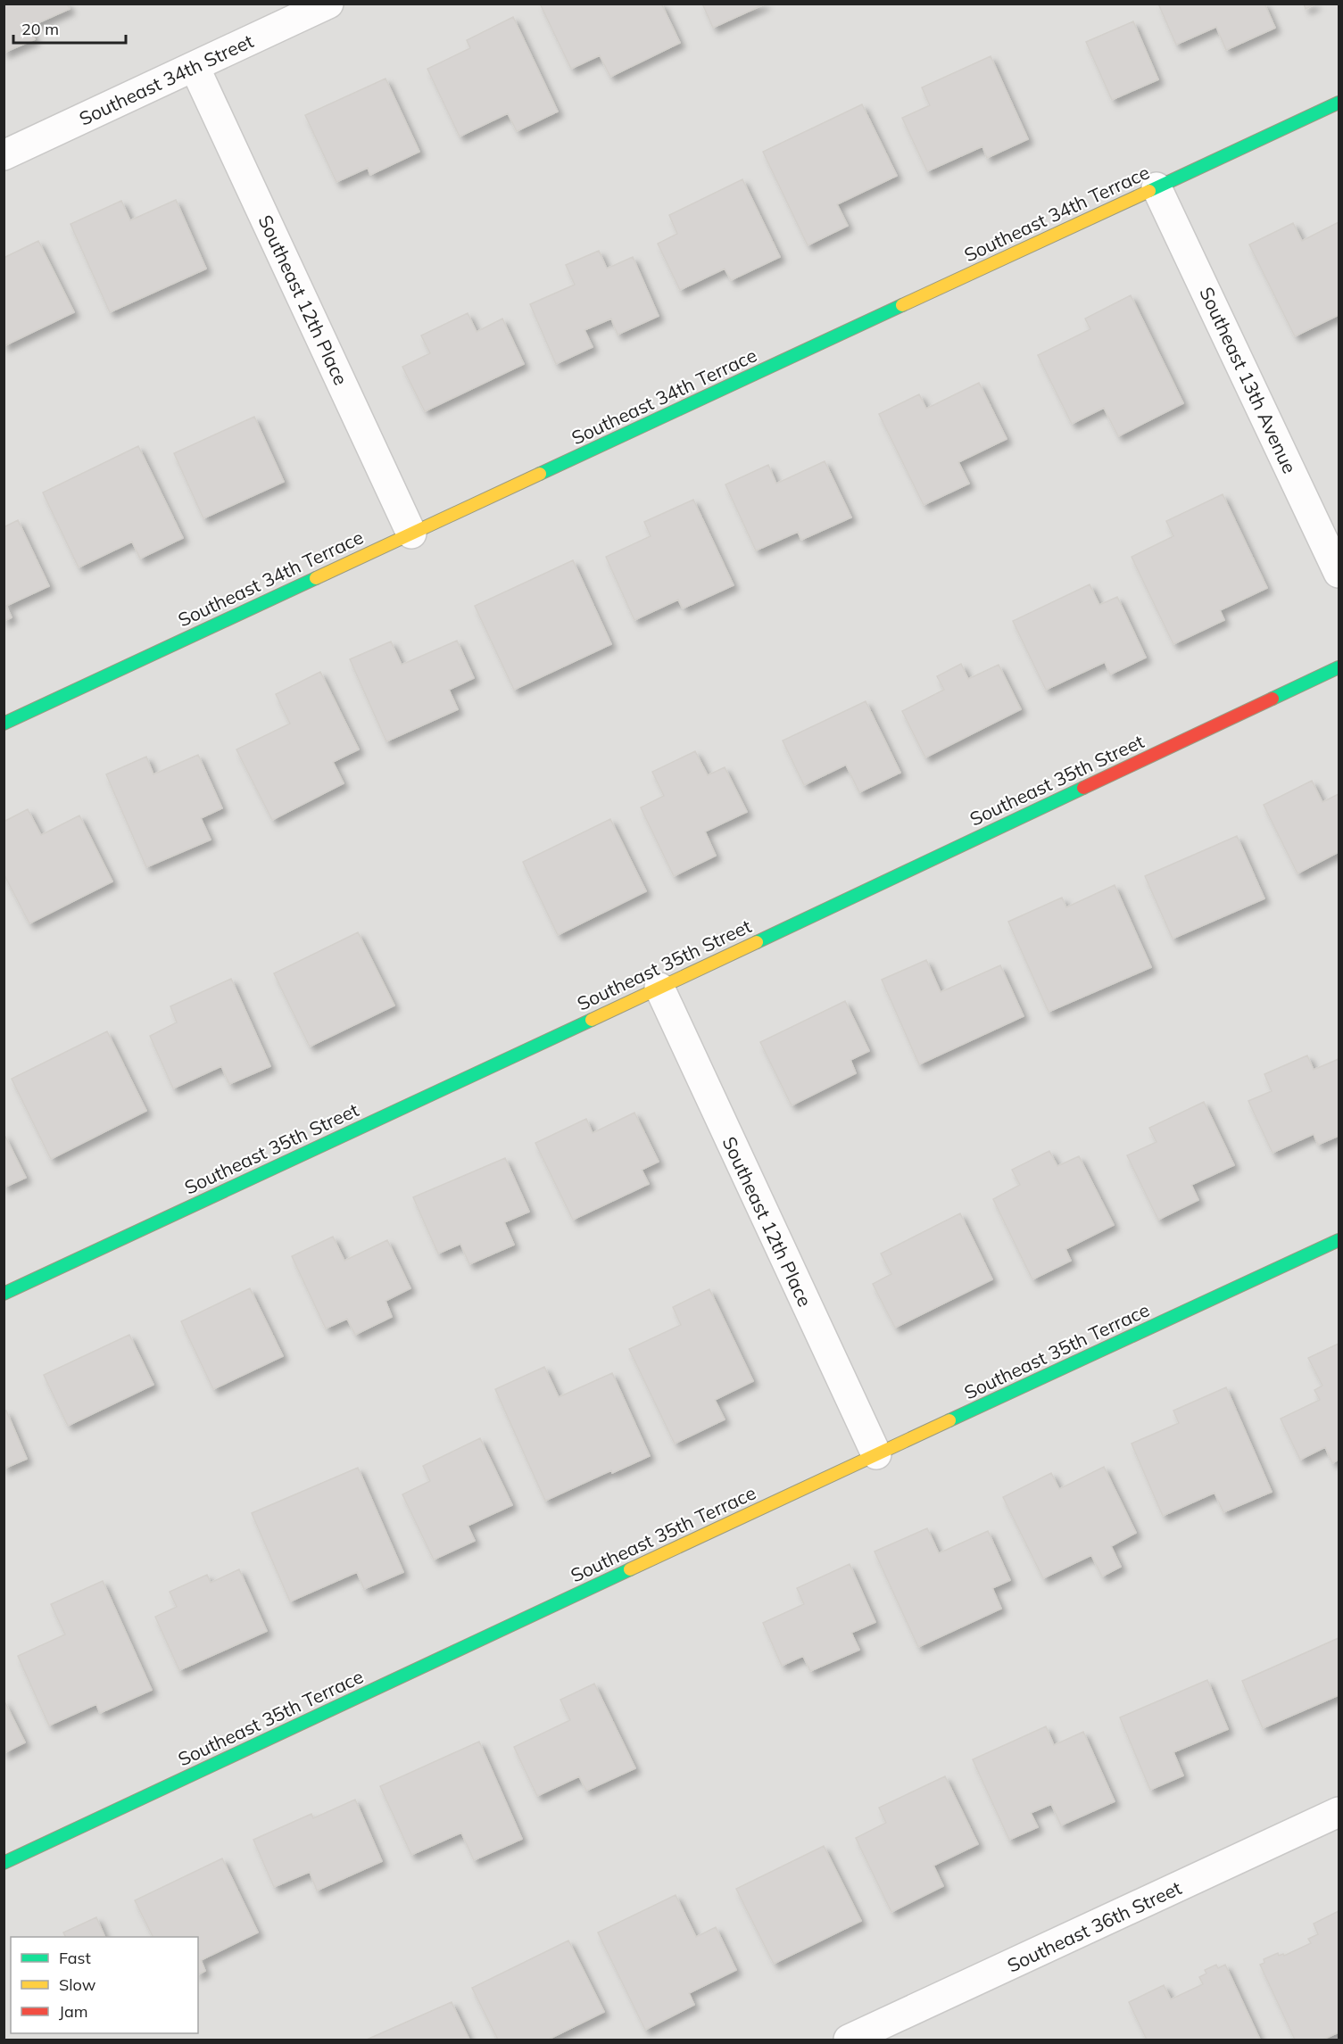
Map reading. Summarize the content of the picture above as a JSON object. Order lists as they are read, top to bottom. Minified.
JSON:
{"streets":{"street":["Southeast 34th Street","Southeast 34th Terrace","Southeast 12th Place","Southeast 13th Avenue","Southeast 35th Street","Southeast 35th Terrace","Southeast 36th Street"]},"crossings":[["Southeast 34th Street","Southeast 12th Place"],["Southeast 34th Terrace","Southeast 12th Place"],["Southeast 34th Terrace","Southeast 13th Avenue"],["Southeast 12th Place","Southeast 35th Street"],["Southeast 12th Place","Southeast 35th Terrace"]],"legend":["Fast","Slow","Jam"],"scale_bar":"20 m"}
